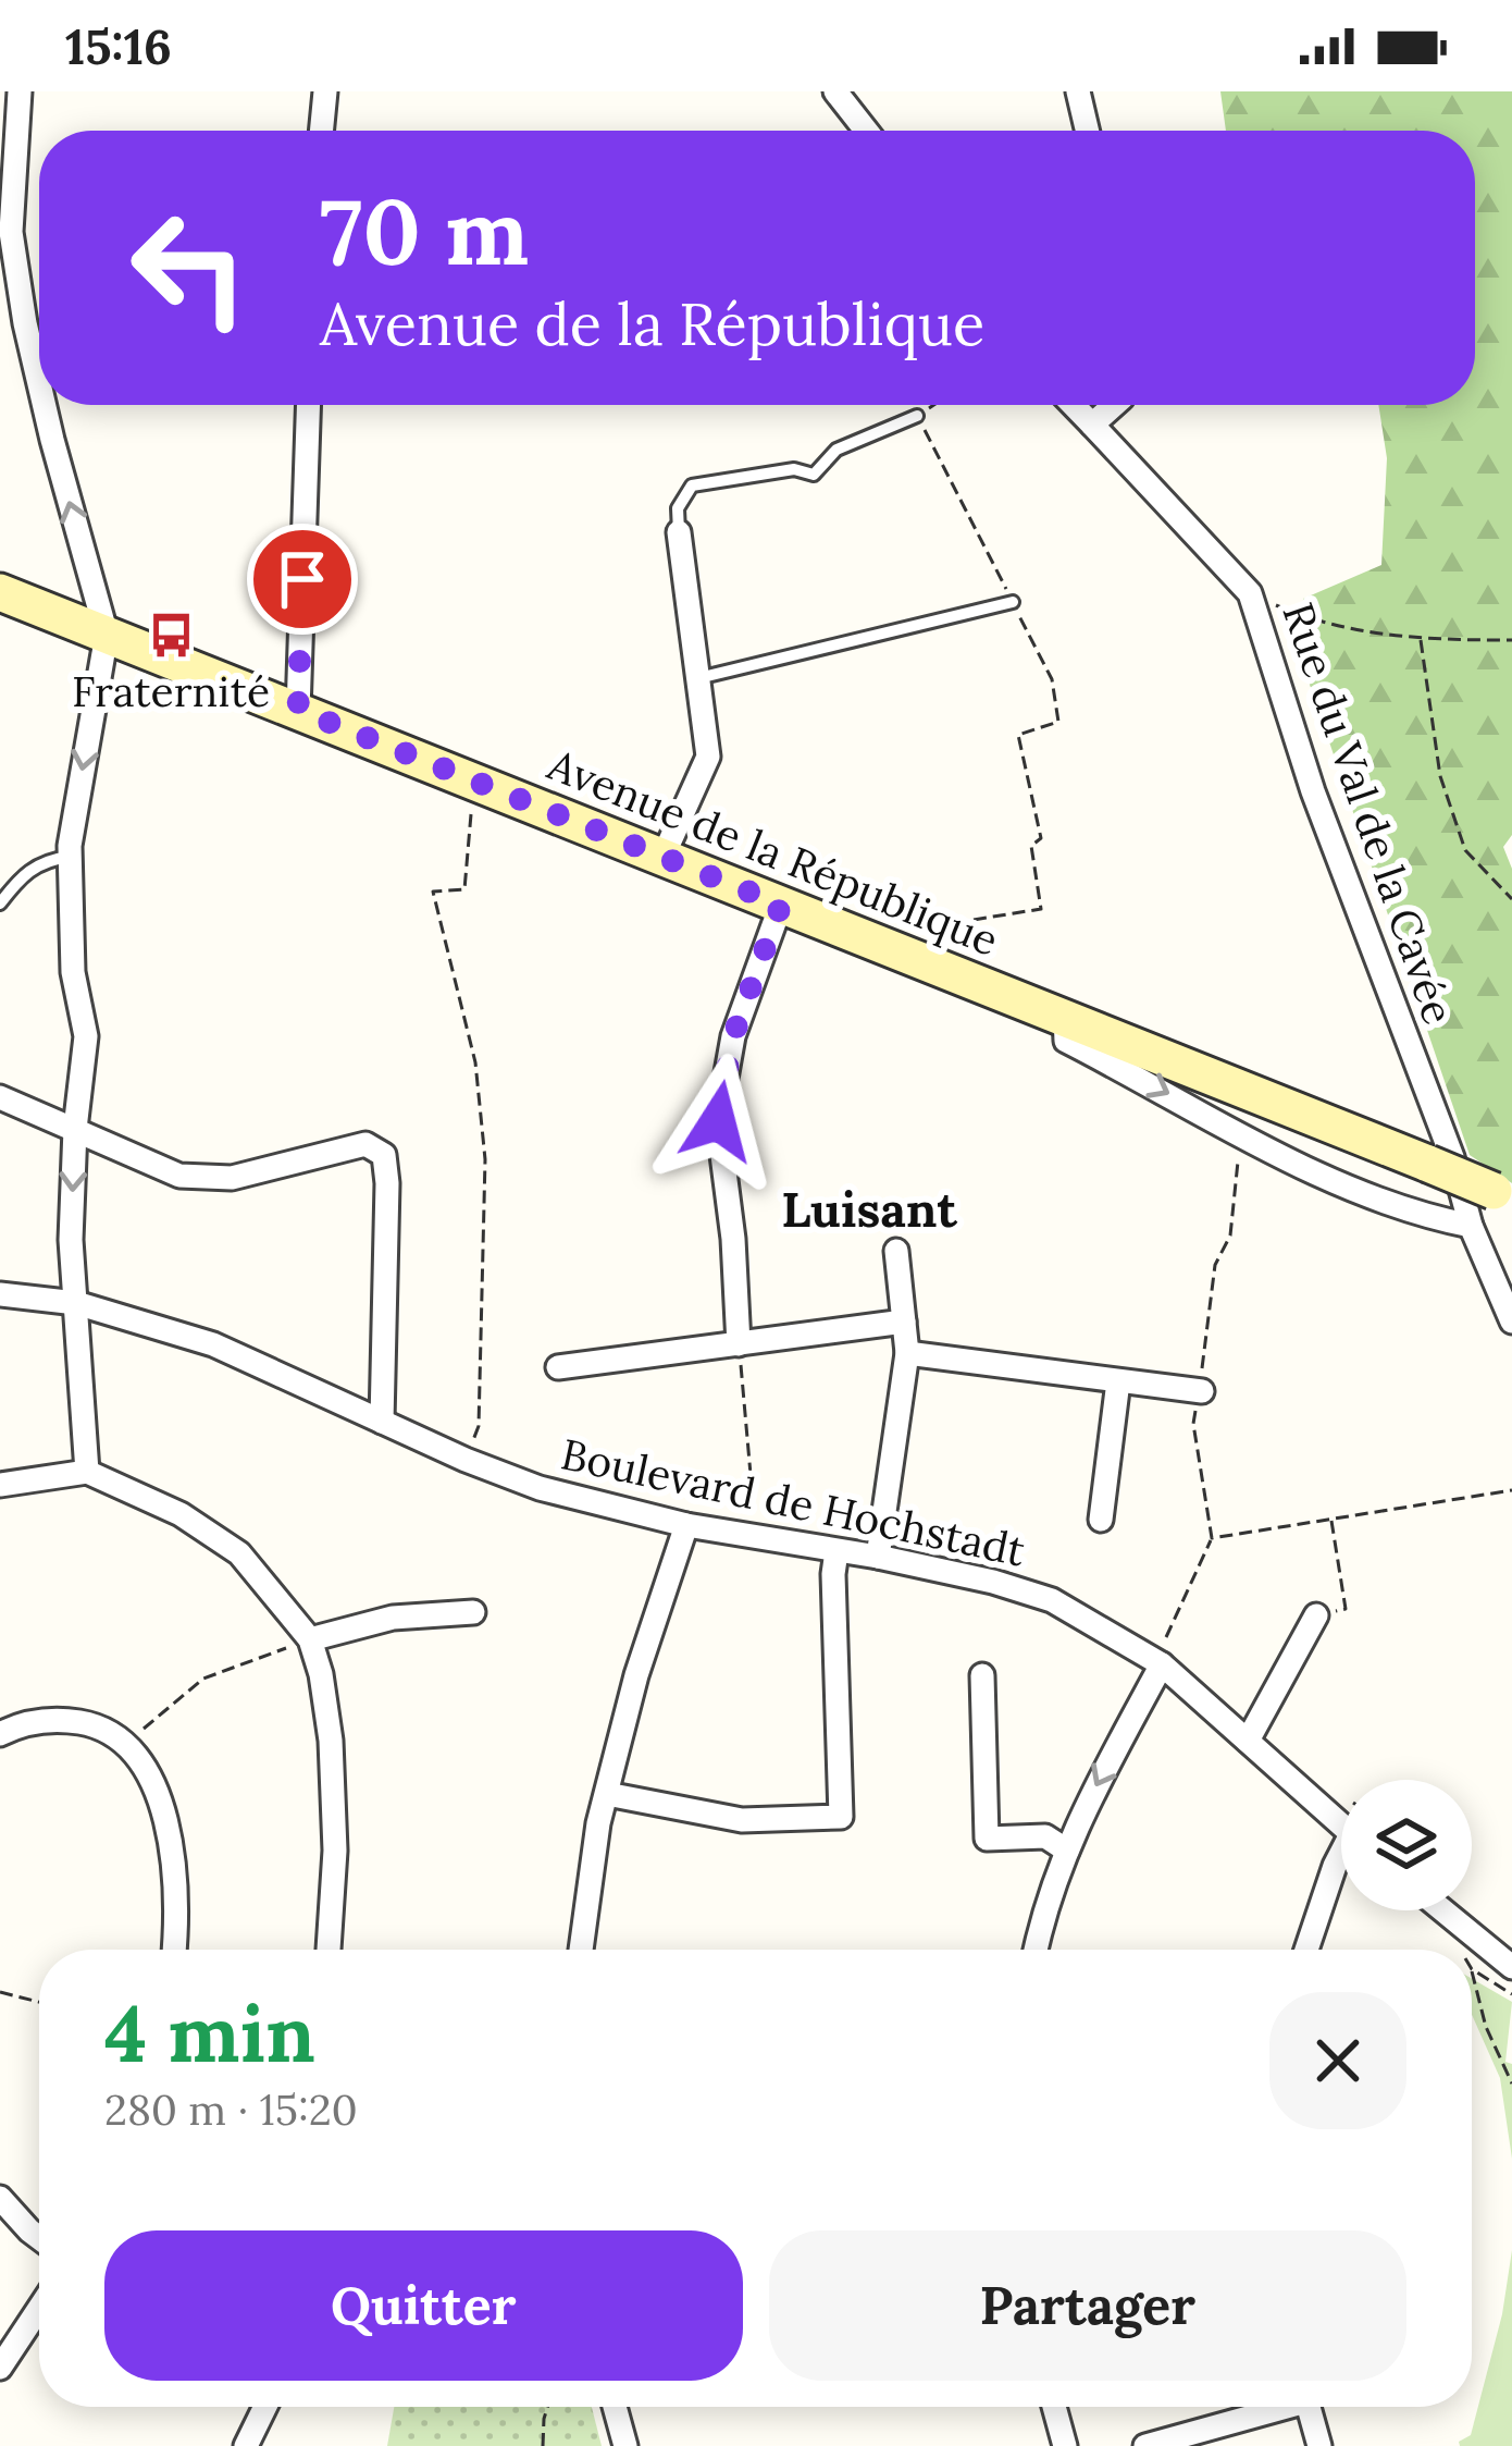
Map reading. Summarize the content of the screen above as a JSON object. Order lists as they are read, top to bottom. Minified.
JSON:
{"streets":{"main road":["Avenue de la République"],"street":["Rue du Val de la Cavée","Boulevard de Hochstadt"]},"districts":["Luisant"],"places":{"bus stop":["Fraternité"]},"page":{"status":"15:16","turn":["70 m","Avenue de la République"],"heading":["4 min","280 m · 15:20"],"buttons":["Quitter","Partager"]}}
